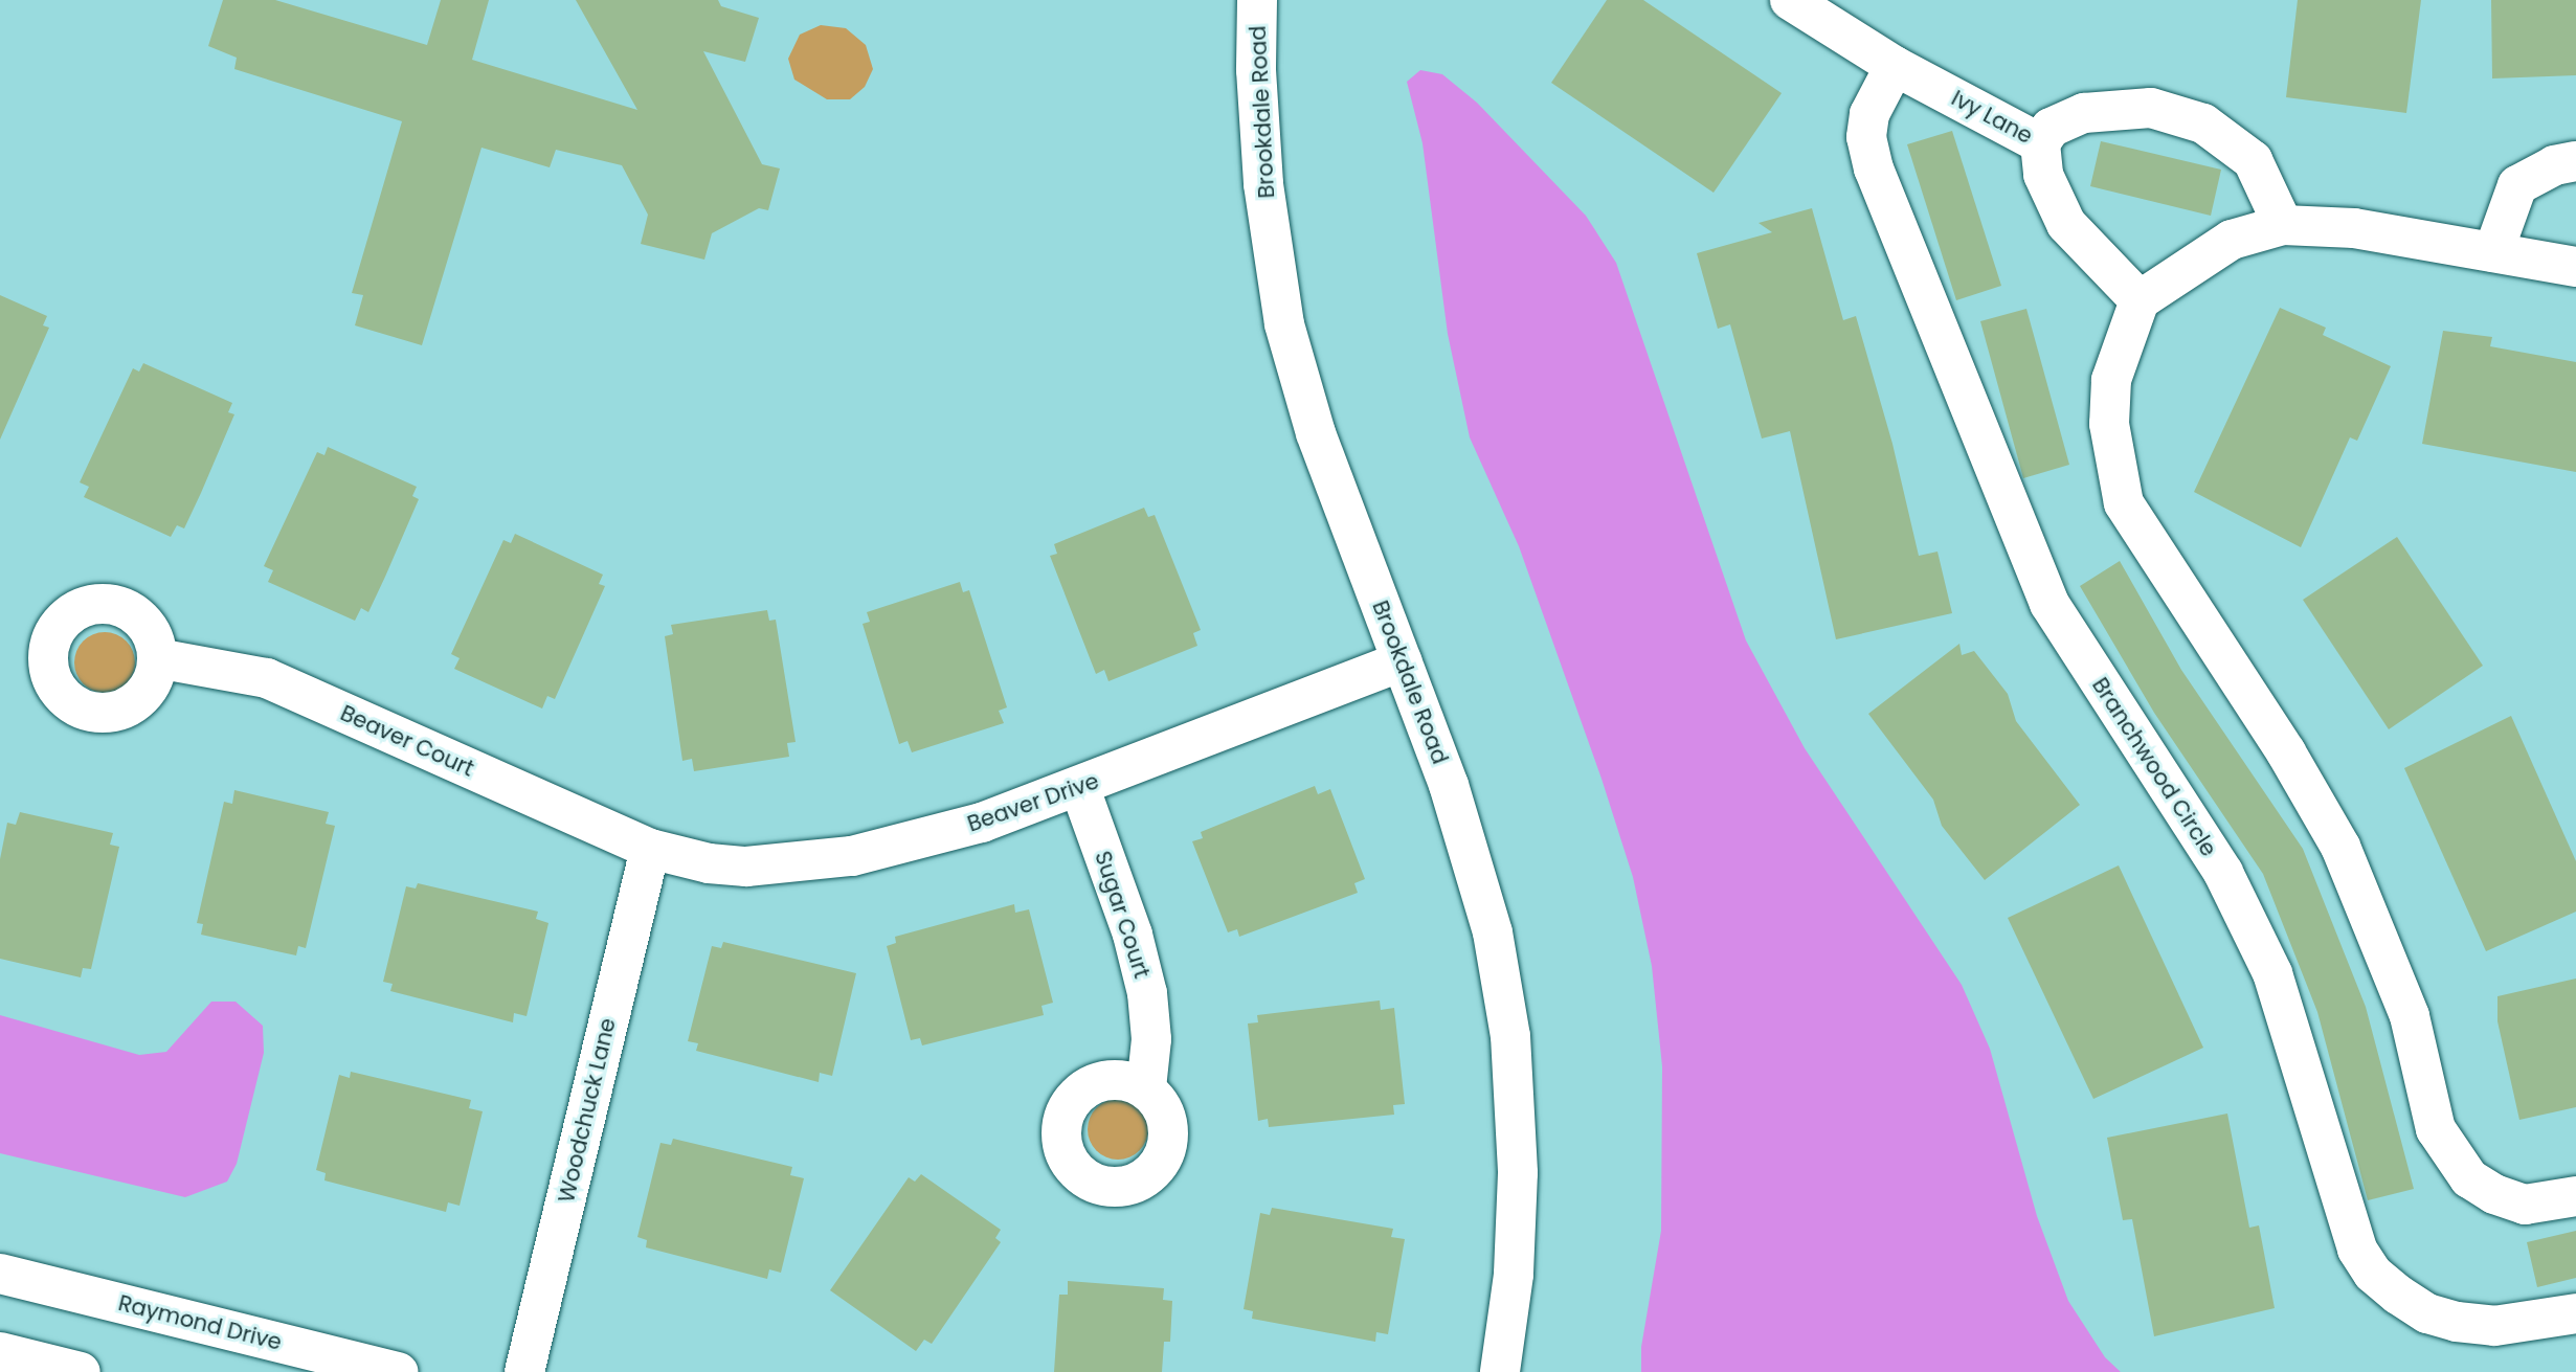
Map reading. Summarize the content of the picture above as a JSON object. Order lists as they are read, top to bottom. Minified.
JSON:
{"streets":{"street":["Brookdale Road","Ivy Lane","Beaver Court","Branchwood Circle","Beaver Drive","Sugar Court","Woodchuck Lane","Raymond Drive"]},"crossings":[["Brookdale Road","Beaver Drive"],["Ivy Lane","Branchwood Circle"],["Beaver Court","Beaver Drive"],["Beaver Court","Woodchuck Lane"],["Beaver Drive","Sugar Court"],["Beaver Drive","Woodchuck Lane"]]}
